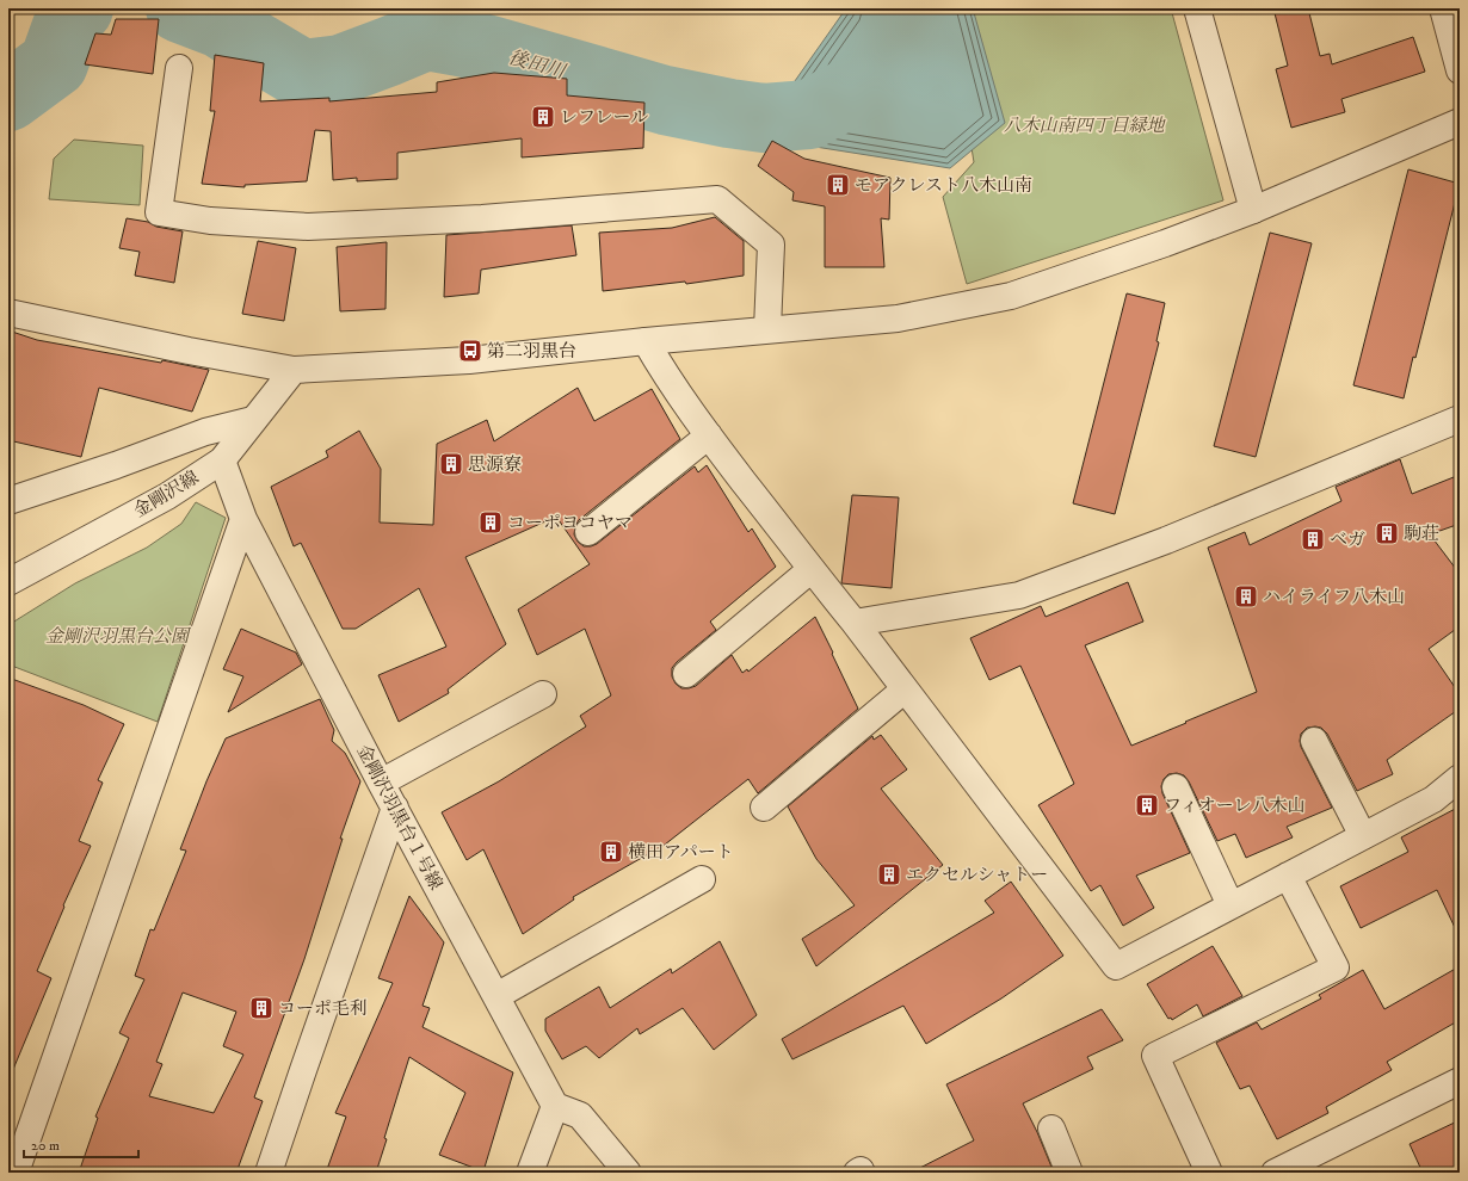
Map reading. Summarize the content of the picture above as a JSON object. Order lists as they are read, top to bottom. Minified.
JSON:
{"streets":{"street":["金剛沢線","金剛沢羽黒台１号線"]},"crossings":[["金剛沢線","金剛沢羽黒台１号線"]],"water":["後田川"],"parks":["八木山南四丁目緑地","金剛沢羽黒台公園"],"places":{"building":["レフレール","モアクレスト八木山南","思源寮","コーポヨコヤマ","駒荘","ベガ","ハイライフ八木山","フィオーレ八木山","横田アパート","エクセルシャトー","コーポ毛利"],"bus stop":["第二羽黒台"]},"scale_bar":"20 m"}
